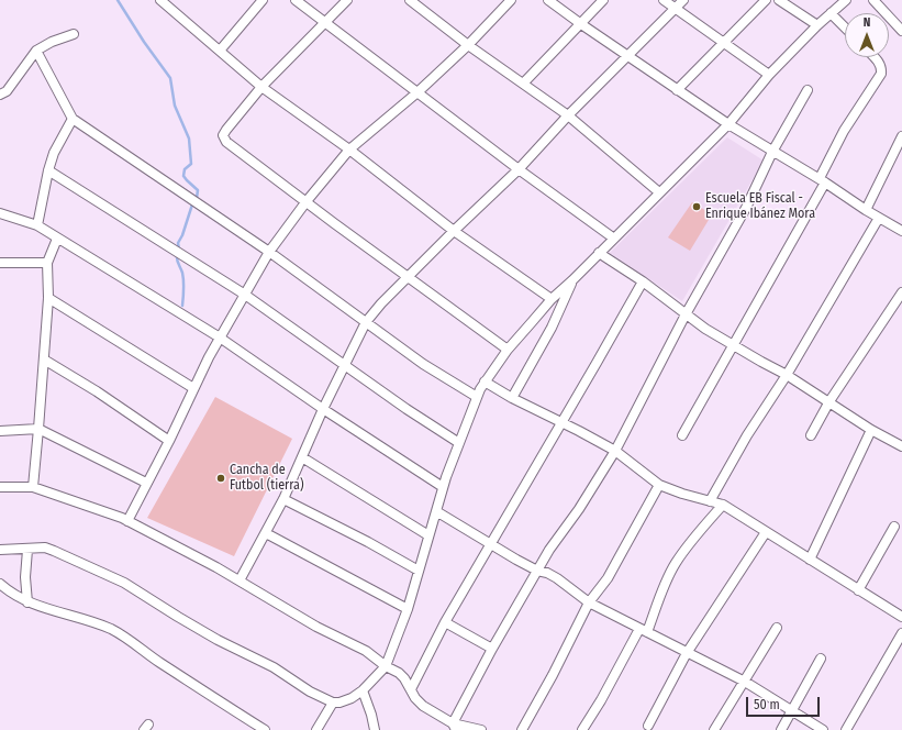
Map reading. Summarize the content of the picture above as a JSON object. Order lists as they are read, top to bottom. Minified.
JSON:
{"places":["Escuela EB Fiscal - Enrique Ibánez Mora","Cancha de Futbol (tierra)"],"scale_bar":"50 m","north":"top"}
